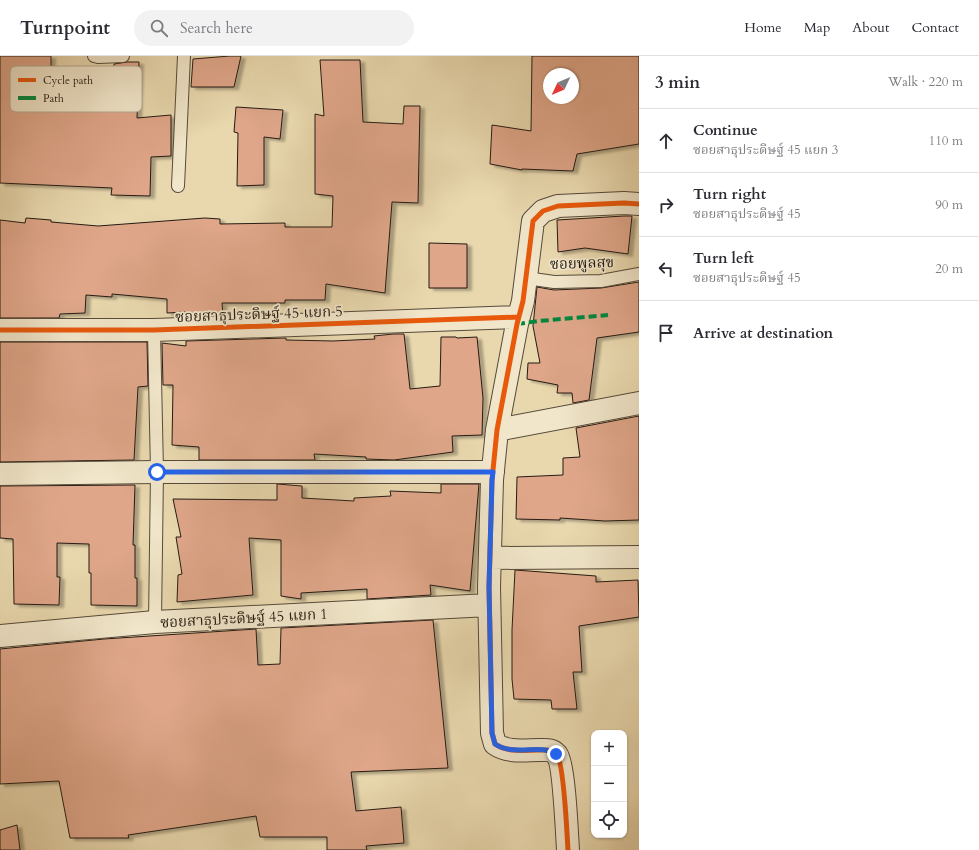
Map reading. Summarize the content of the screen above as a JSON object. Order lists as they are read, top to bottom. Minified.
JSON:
{"streets":{"street":["ซอยสาธุประดิษฐ์ 45 แยก 5","ซอยสาธุประดิษฐ์ 45 แยก 1"],"lane":["ซอยพูลสุข"]},"legend":["Cycle path","Path"],"north":"bottom left","page":{"header":"Turnpoint","search":"Search here","nav":["Home","Map","About","Contact"],"heading":["3 min","Walk · 220 m"],"list":[["Continue","ซอยสาธุประดิษฐ์ 45 แยก 3","110 m"],["Turn right","ซอยสาธุประดิษฐ์ 45","90 m"],["Turn left","ซอยสาธุประดิษฐ์ 45","20 m"],"Arrive at destination"],"map_buttons":["+","−"]}}
